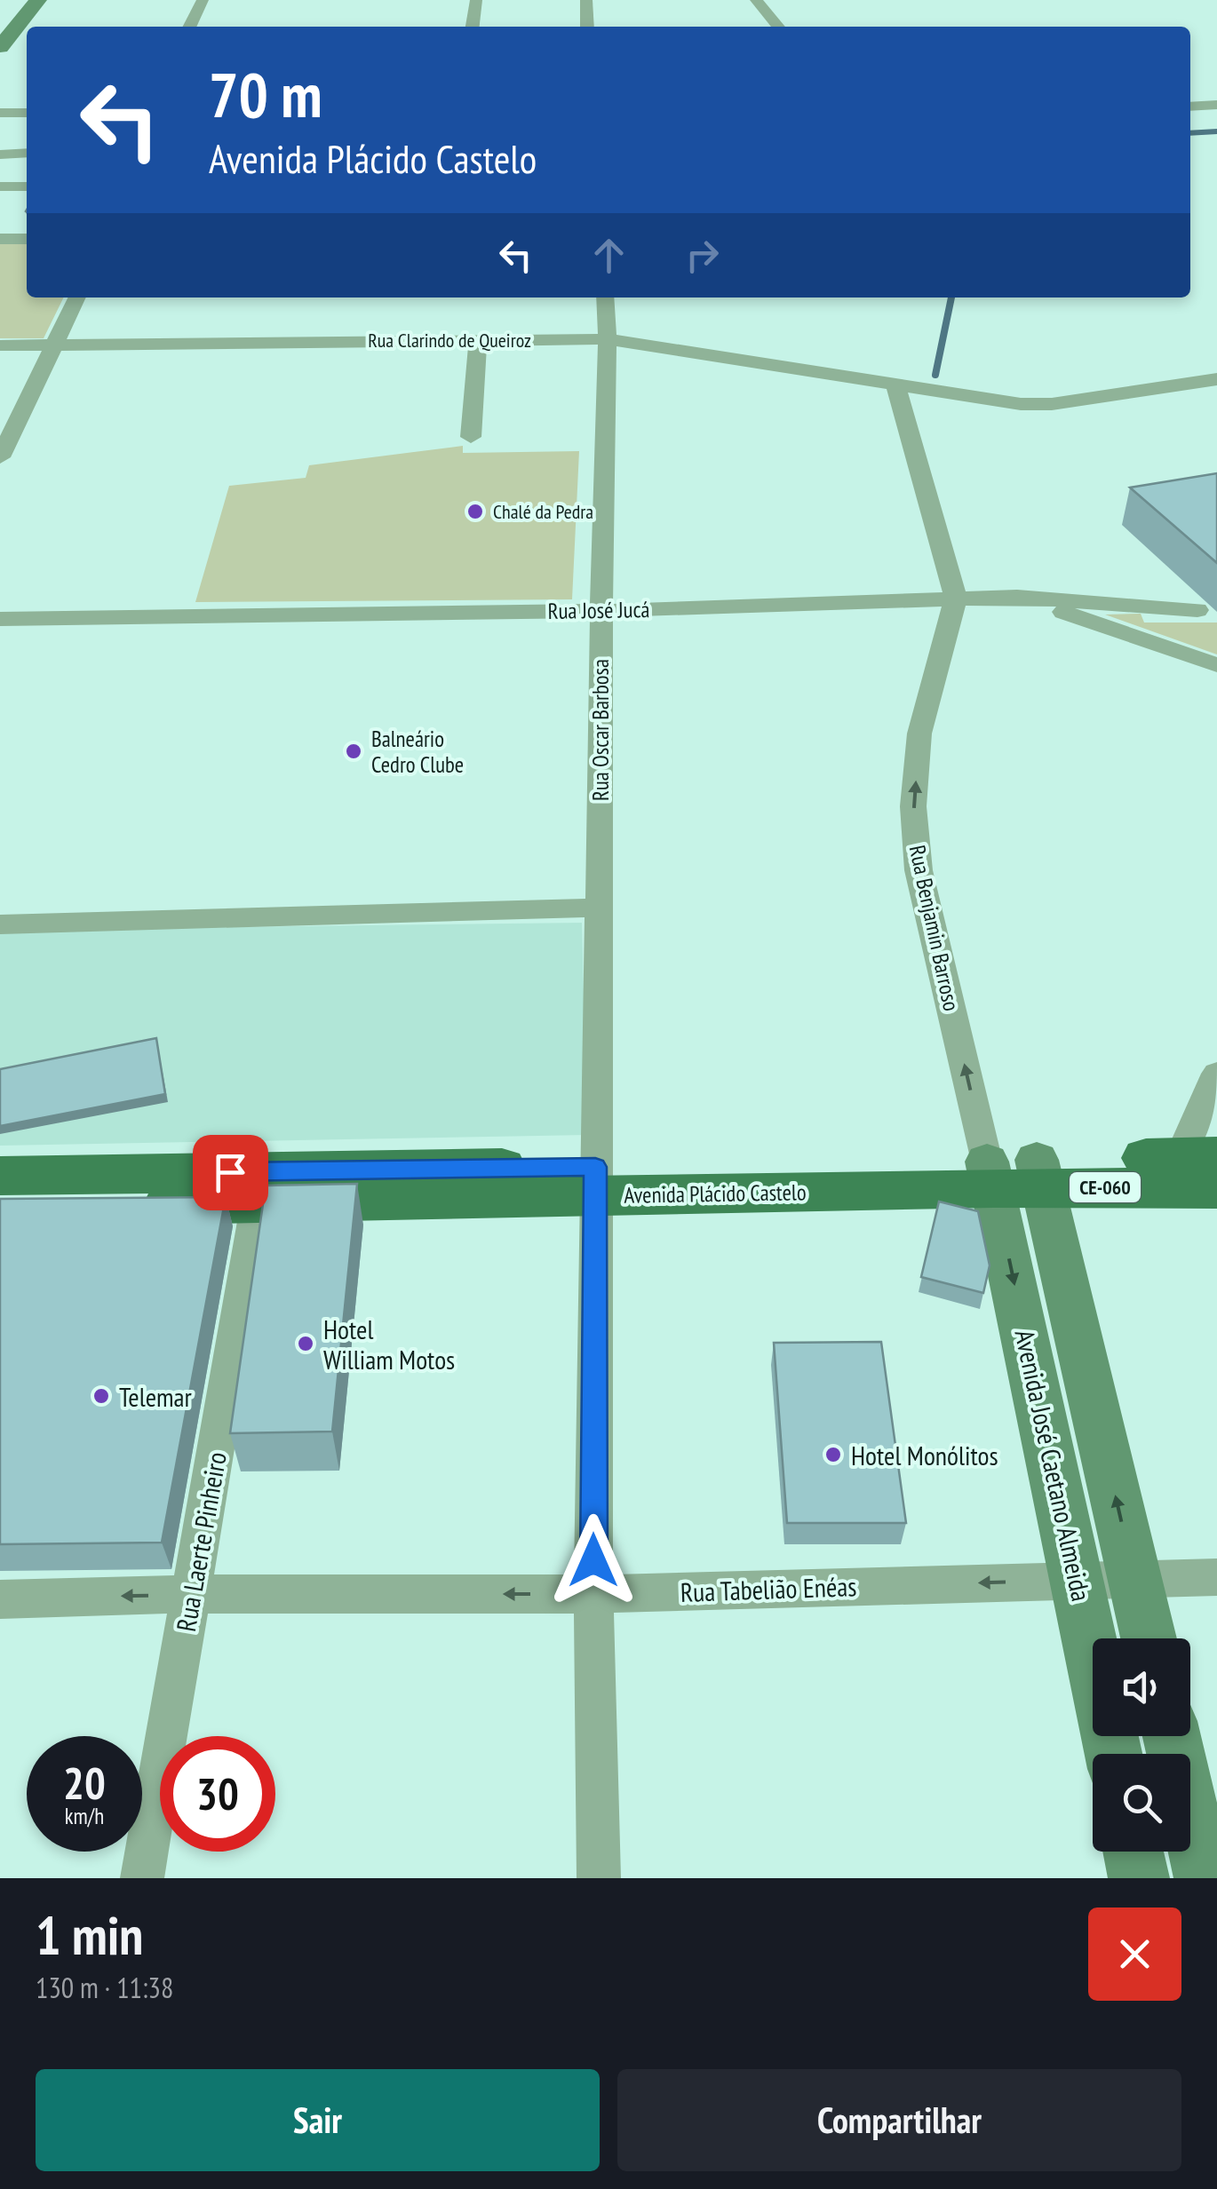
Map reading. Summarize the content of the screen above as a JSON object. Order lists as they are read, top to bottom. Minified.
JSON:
{"streets":{"main road":["CE-060","Avenida Plácido Castelo","Avenida José Caetano Almeida"],"street":["Rua Clarindo de Queiroz","Rua José Jucá","Rua Oscar Barbosa","Rua Benjamin Barroso","Rua Laerte Pinheiro","Rua Tabelião Enéas"]},"crossings":[["Rua Clarindo de Queiroz","Rua Oscar Barbosa"],["Rua José Jucá","Rua Oscar Barbosa"],["Rua José Jucá","Rua Benjamin Barroso"],["Rua Oscar Barbosa","Avenida Plácido Castelo"],["Rua Oscar Barbosa","Rua Tabelião Enéas"],["Rua Benjamin Barroso","Avenida Plácido Castelo"],["Rua Benjamin Barroso","Avenida José Caetano Almeida"],["Avenida Plácido Castelo","Avenida José Caetano Almeida"],["Avenida Plácido Castelo","Rua Laerte Pinheiro"],["Avenida José Caetano Almeida","Rua Tabelião Enéas"],["Rua Laerte Pinheiro","Rua Tabelião Enéas"]],"one_way":["Rua Benjamin Barroso","Rua Tabelião Enéas"],"places":["Chalé da Pedra","Balneário Cedro Clube","Hotel William Motos","Telemar","Hotel Monólitos"],"page":{"turn":["70 m","Avenida Plácido Castelo"],"speed":"20 km/h","limit":"30","heading":["1 min","130 m · 11:38"],"buttons":["Sair","Compartilhar"]}}
